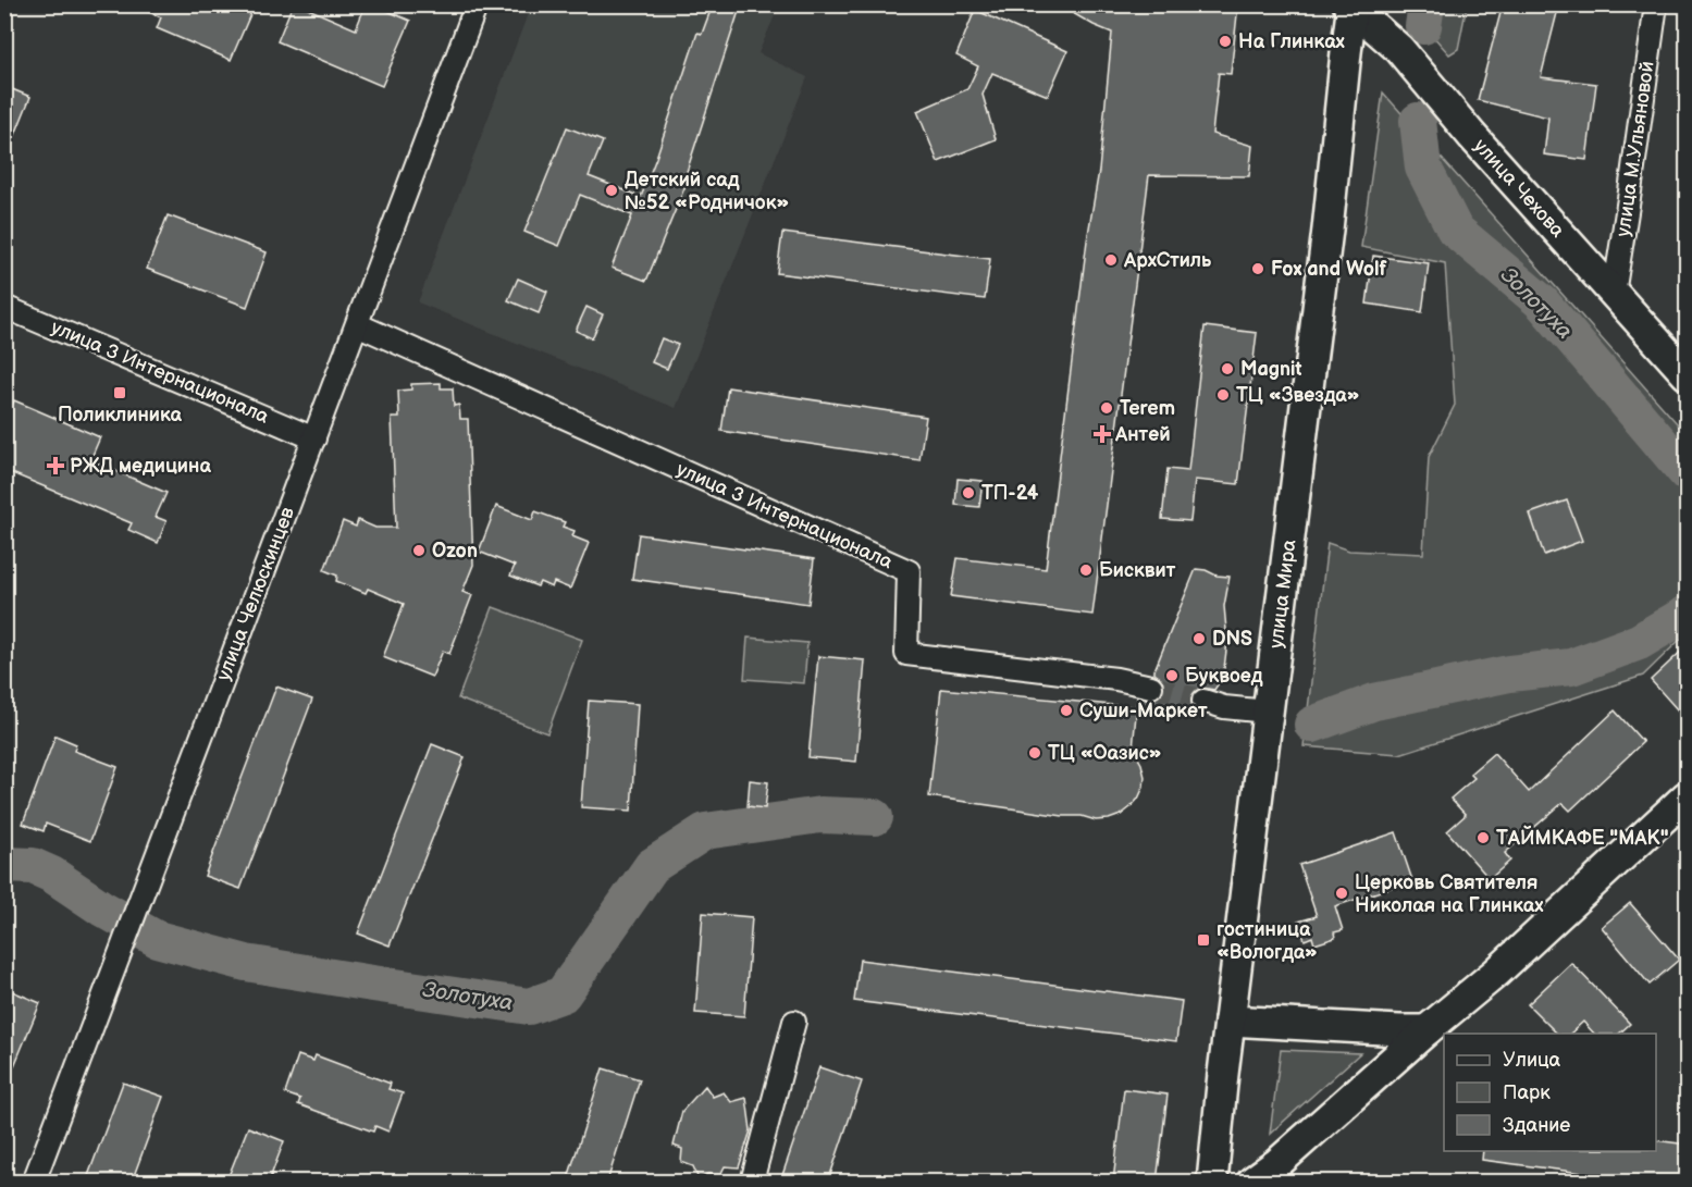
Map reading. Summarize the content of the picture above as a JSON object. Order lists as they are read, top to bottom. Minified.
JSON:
{"streets":{"street":["улица М.Ульяновой","улица Чехова","улица 3 Интернационала","улица Челюскинцев","улица Мира"]},"crossings":[["улица М.Ульяновой","улица Чехова"],["улица Чехова","улица Мира"],["улица 3 Интернационала","улица Челюскинцев"]],"water":["Золотуха"],"places":{"other":["На Глинках","Детский сад №52 «Родничок»","АрхСтиль","Fox and Wolf","Magnit","ТЦ «Звезда»","Terem","ТП-24","Ozon","Бисквит","DNS","Буквоед","Суши-Маркет","ТЦ «Оазис»","ТАЙМКАФЕ \"МАК\"","Церковь Святителя Николая на Глинках"],"transit":["Поликлиника","гостиница «Вологда»"],"health":["Антей","РЖД медицина"]},"legend":["Улица","Парк","Здание"]}
